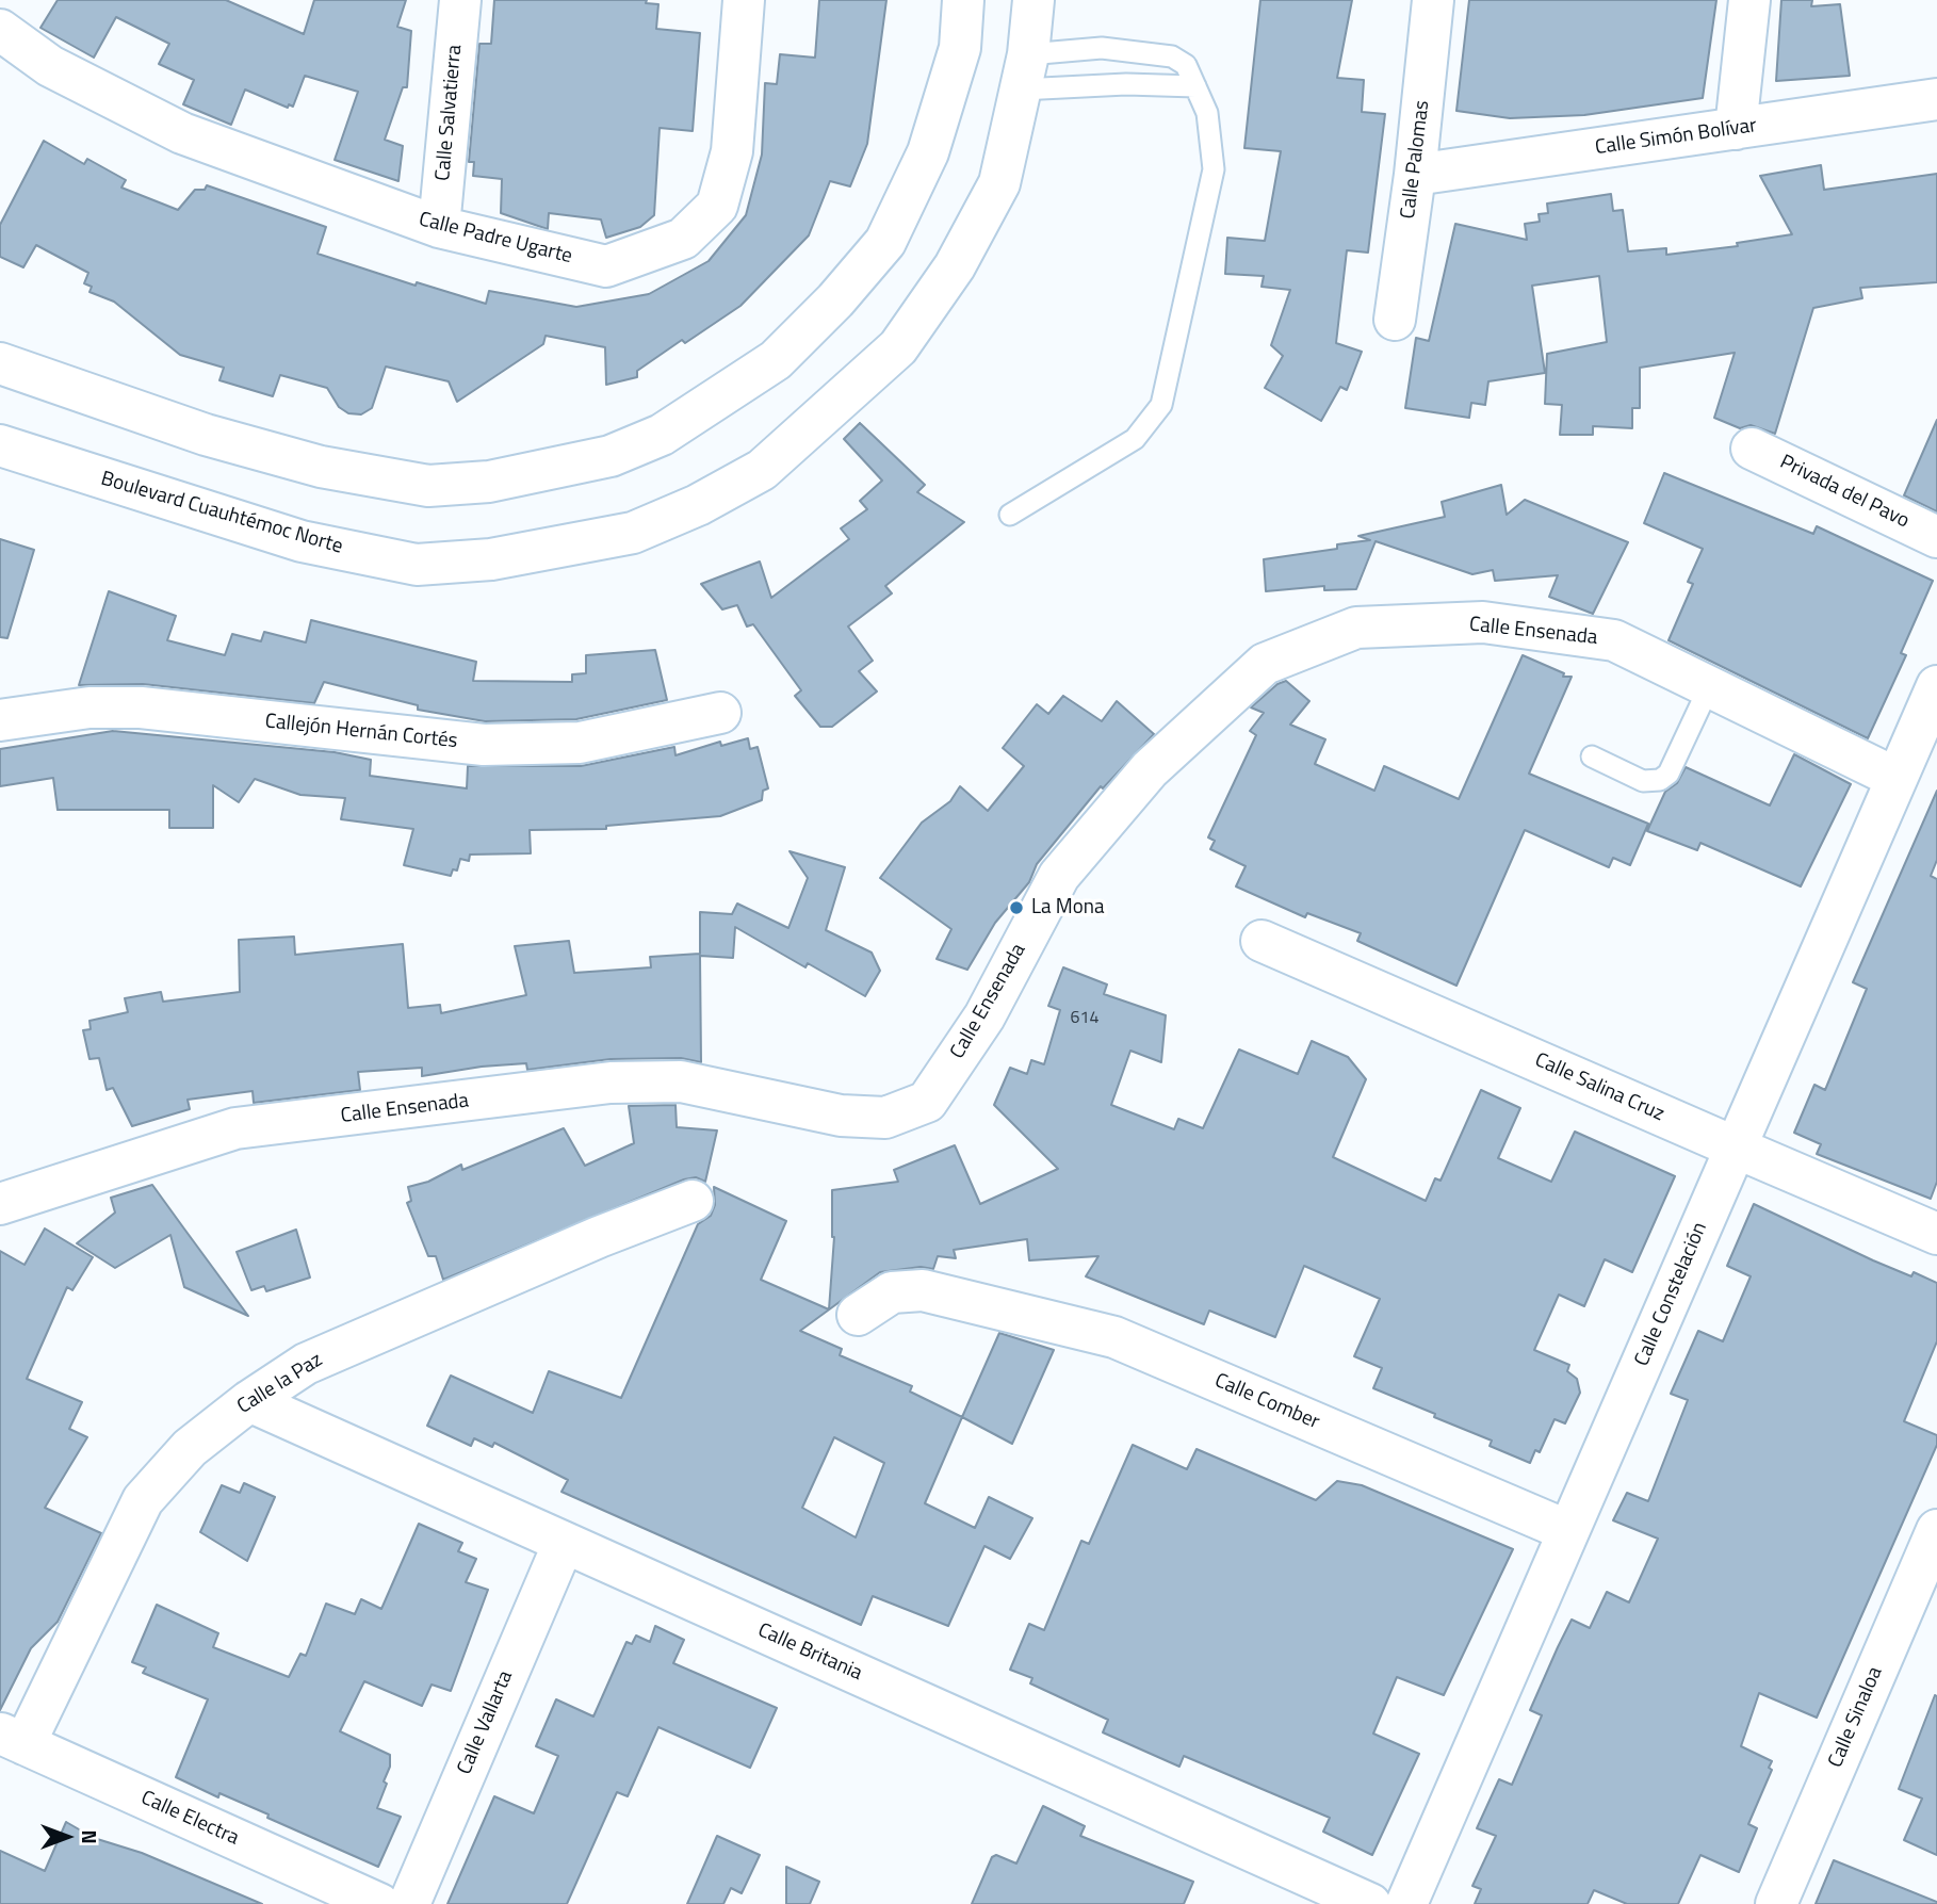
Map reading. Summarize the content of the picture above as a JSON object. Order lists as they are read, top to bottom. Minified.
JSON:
{"streets":{"street":["Calle Salvatierra","Calle Simón Bolívar","Calle Palomas","Calle Padre Ugarte","Privada del Pavo","Boulevard Cuauhtémoc Norte","Calle Ensenada","Callejón Hernán Cortés","Calle Salina Cruz","Calle Constelación","Calle la Paz","Calle Comber","Calle Britania","Calle Sinaloa","Calle Vallarta","Calle Electra"]},"crossings":[["Calle Salvatierra","Calle Padre Ugarte"],["Calle Simón Bolívar","Calle Palomas"],["Calle Ensenada","Calle Constelación"],["Calle Salina Cruz","Calle Constelación"],["Calle Constelación","Calle Comber"],["Calle la Paz","Calle Britania"],["Calle la Paz","Calle Electra"],["Calle Britania","Calle Vallarta"]],"places":["La Mona"],"house_numbers":["614"],"north":"right"}
